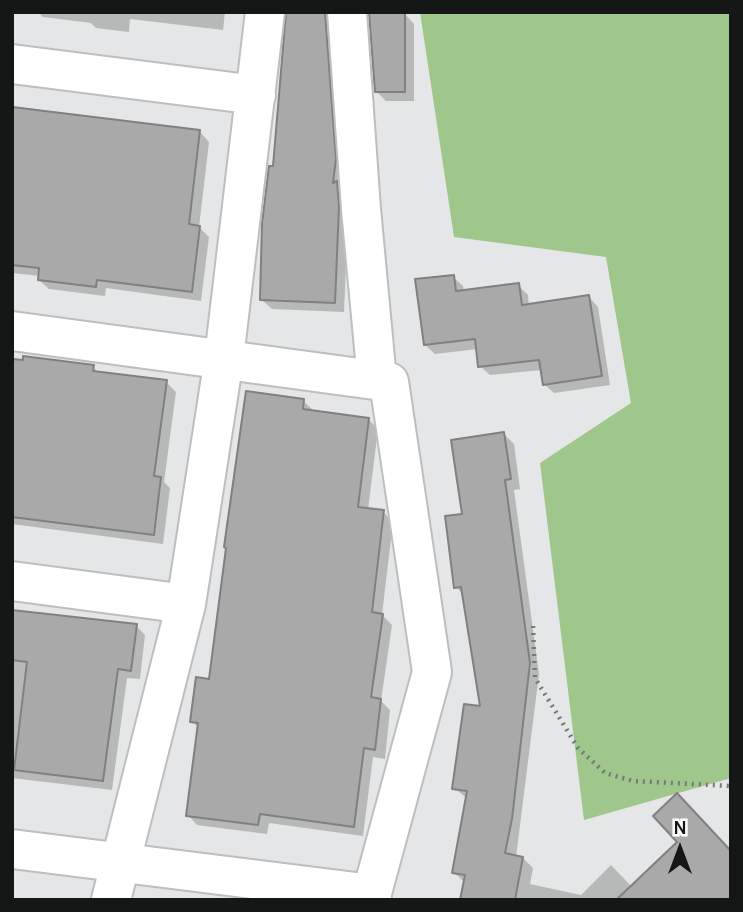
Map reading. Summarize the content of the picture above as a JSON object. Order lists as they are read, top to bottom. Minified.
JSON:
{"north":"top"}
